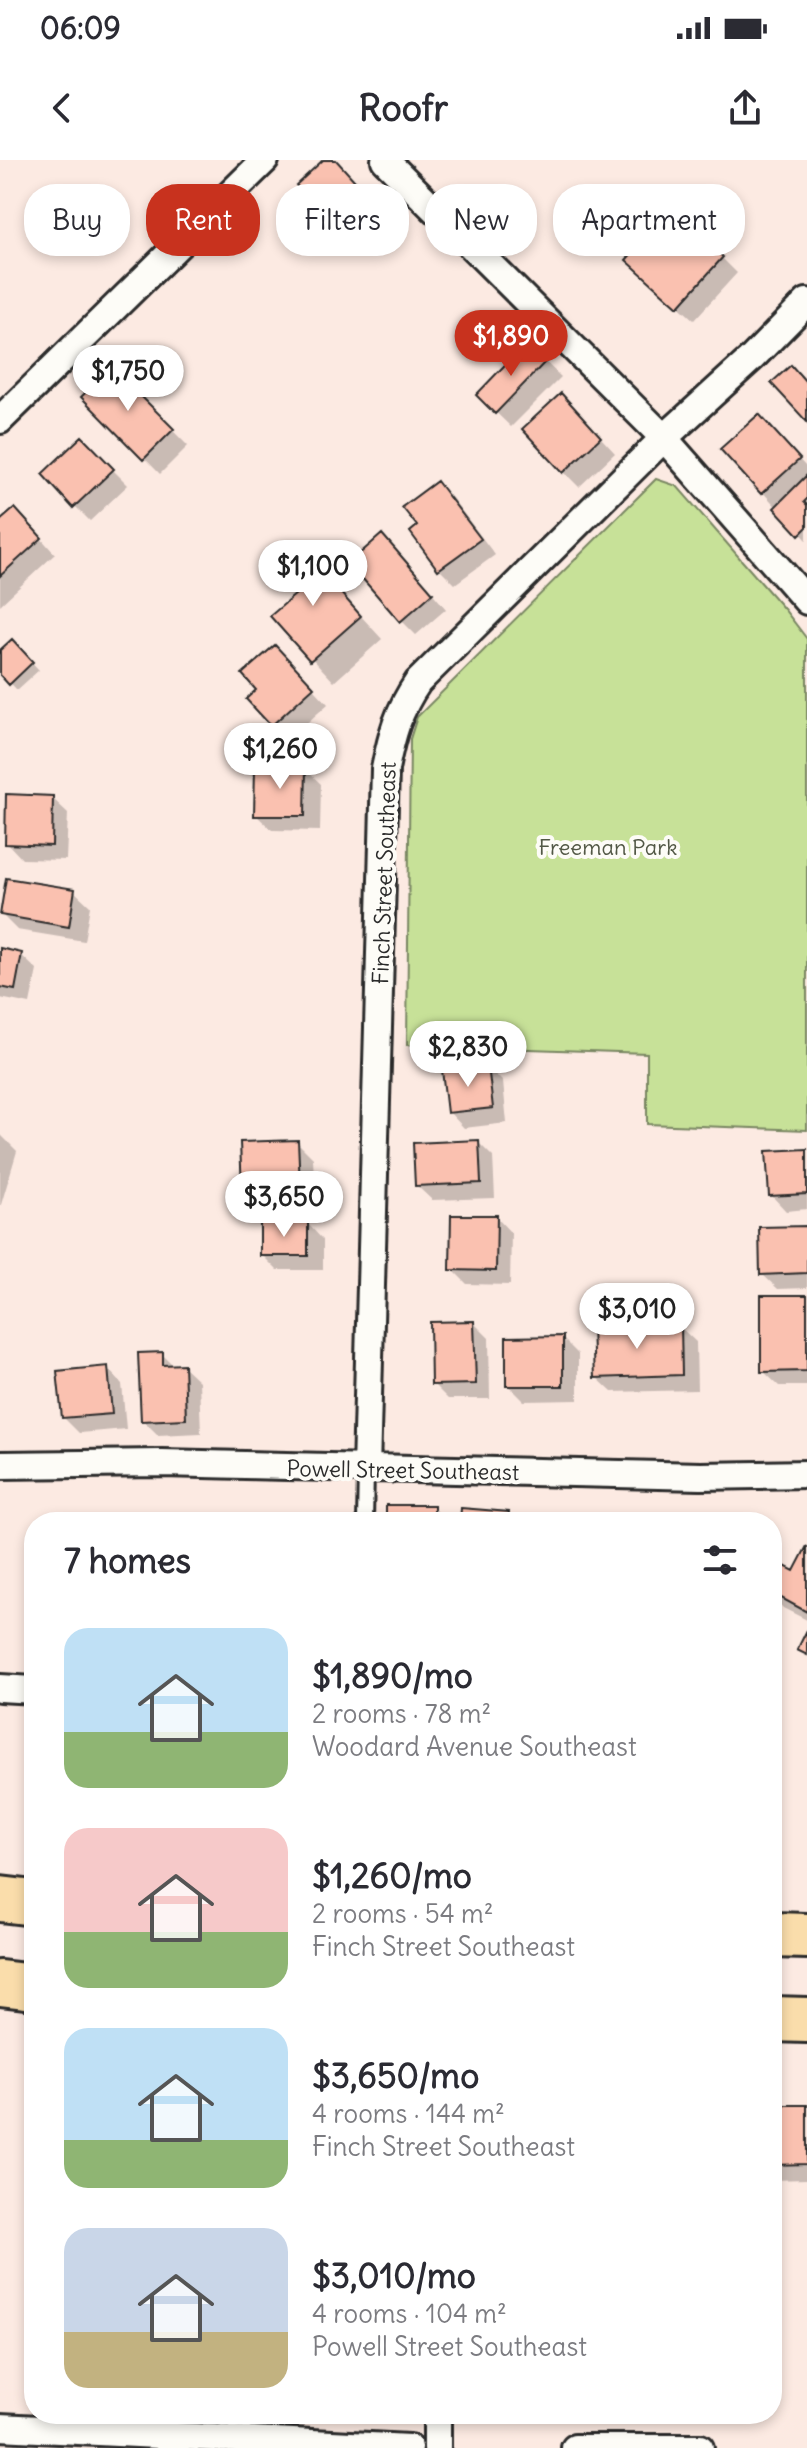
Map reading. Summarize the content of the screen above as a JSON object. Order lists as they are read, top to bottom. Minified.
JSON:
{"streets":{"street":["Finch Street Southeast","Powell Street Southeast"]},"crossings":[["Finch Street Southeast","Powell Street Southeast"]],"parks":["Freeman Park"],"page":{"status":"06:09","header":"Roofr","chip":["Buy","Rent","Filters","New","Apartment"],"price":["$1,890","$1,750","$1,100","$1,260","$2,830","$3,650","$3,010"],"heading":"7 homes","list":[{"name":"$1,890/mo","note":"2 rooms · 78 m² · Woodard Avenue Southeast"},{"name":"$1,260/mo","note":"2 rooms · 54 m² · Finch Street Southeast"},{"name":"$3,650/mo","note":"4 rooms · 144 m² · Finch Street Southeast"},{"name":"$3,010/mo","note":"4 rooms · 104 m² · Powell Street Southeast"}]}}
